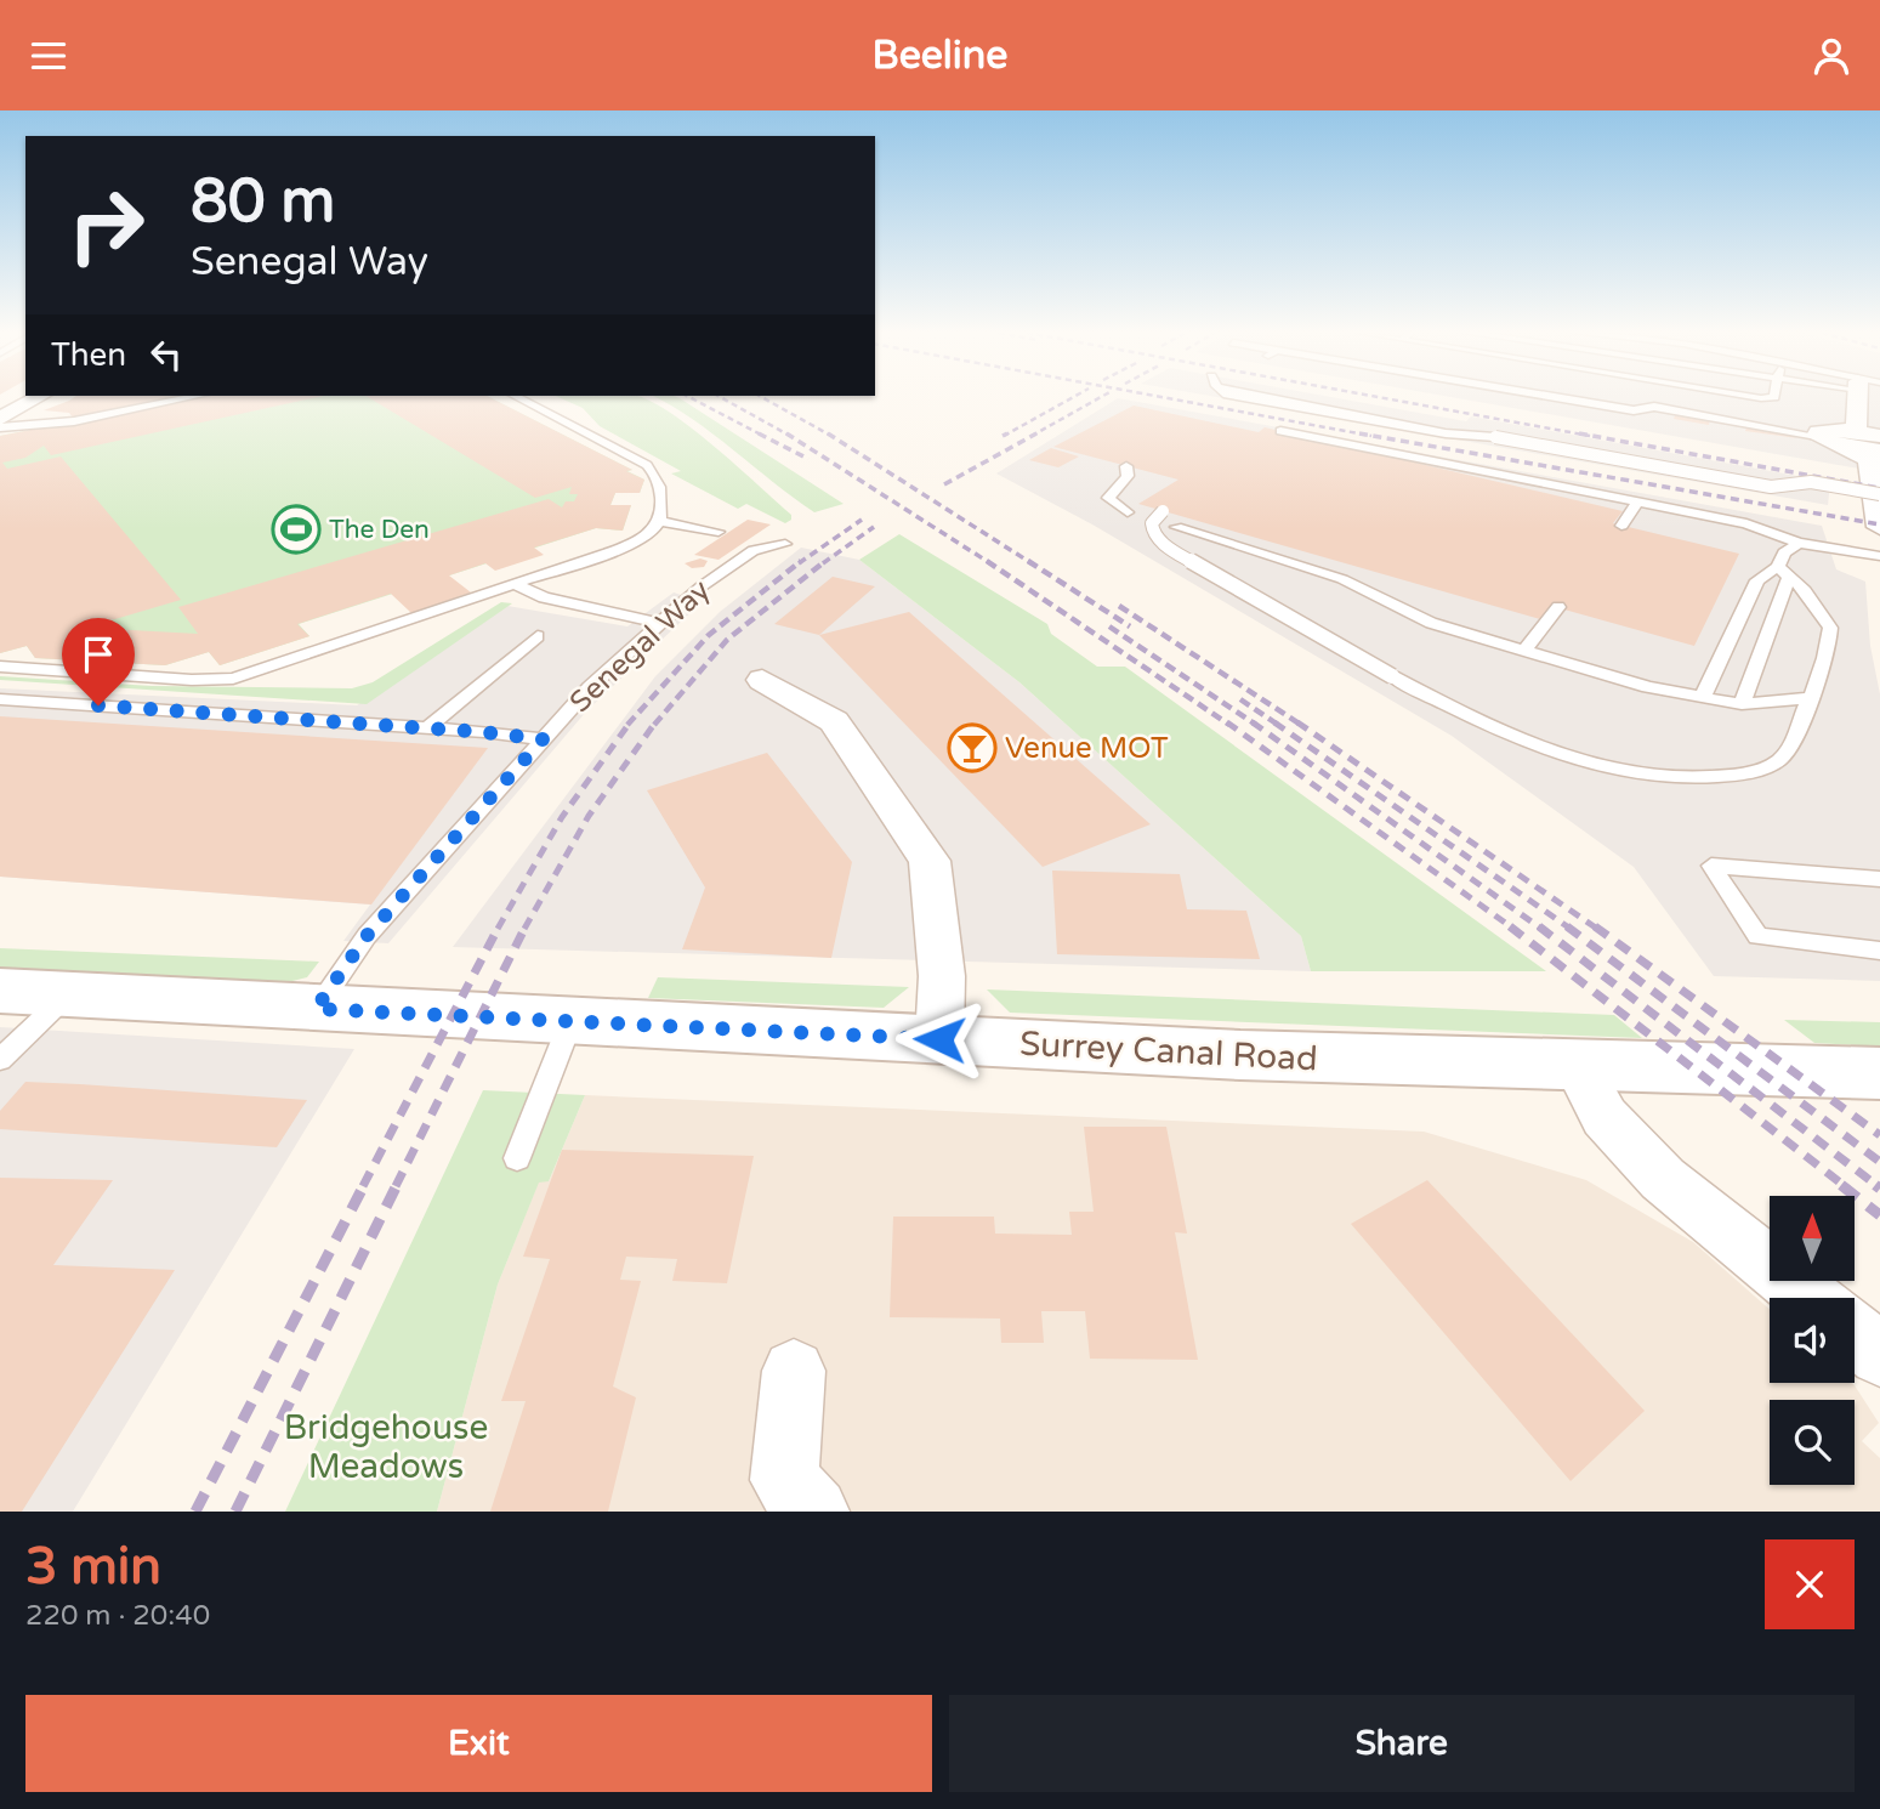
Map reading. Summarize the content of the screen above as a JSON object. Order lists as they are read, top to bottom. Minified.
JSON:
{"streets":{"street":["Surrey Canal Road"],"lane":["Senegal Way"]},"crossings":[["Senegal Way","Surrey Canal Road"]],"parks":["Bridgehouse Meadows"],"places":{"sports":["The Den"],"bar":["Venue MOT"]},"north":"top","page":{"header":"Beeline","turn":["80 m","Senegal Way"],"then":"Then","heading":["3 min","220 m · 20:40"],"buttons":["Exit","Share"]}}
